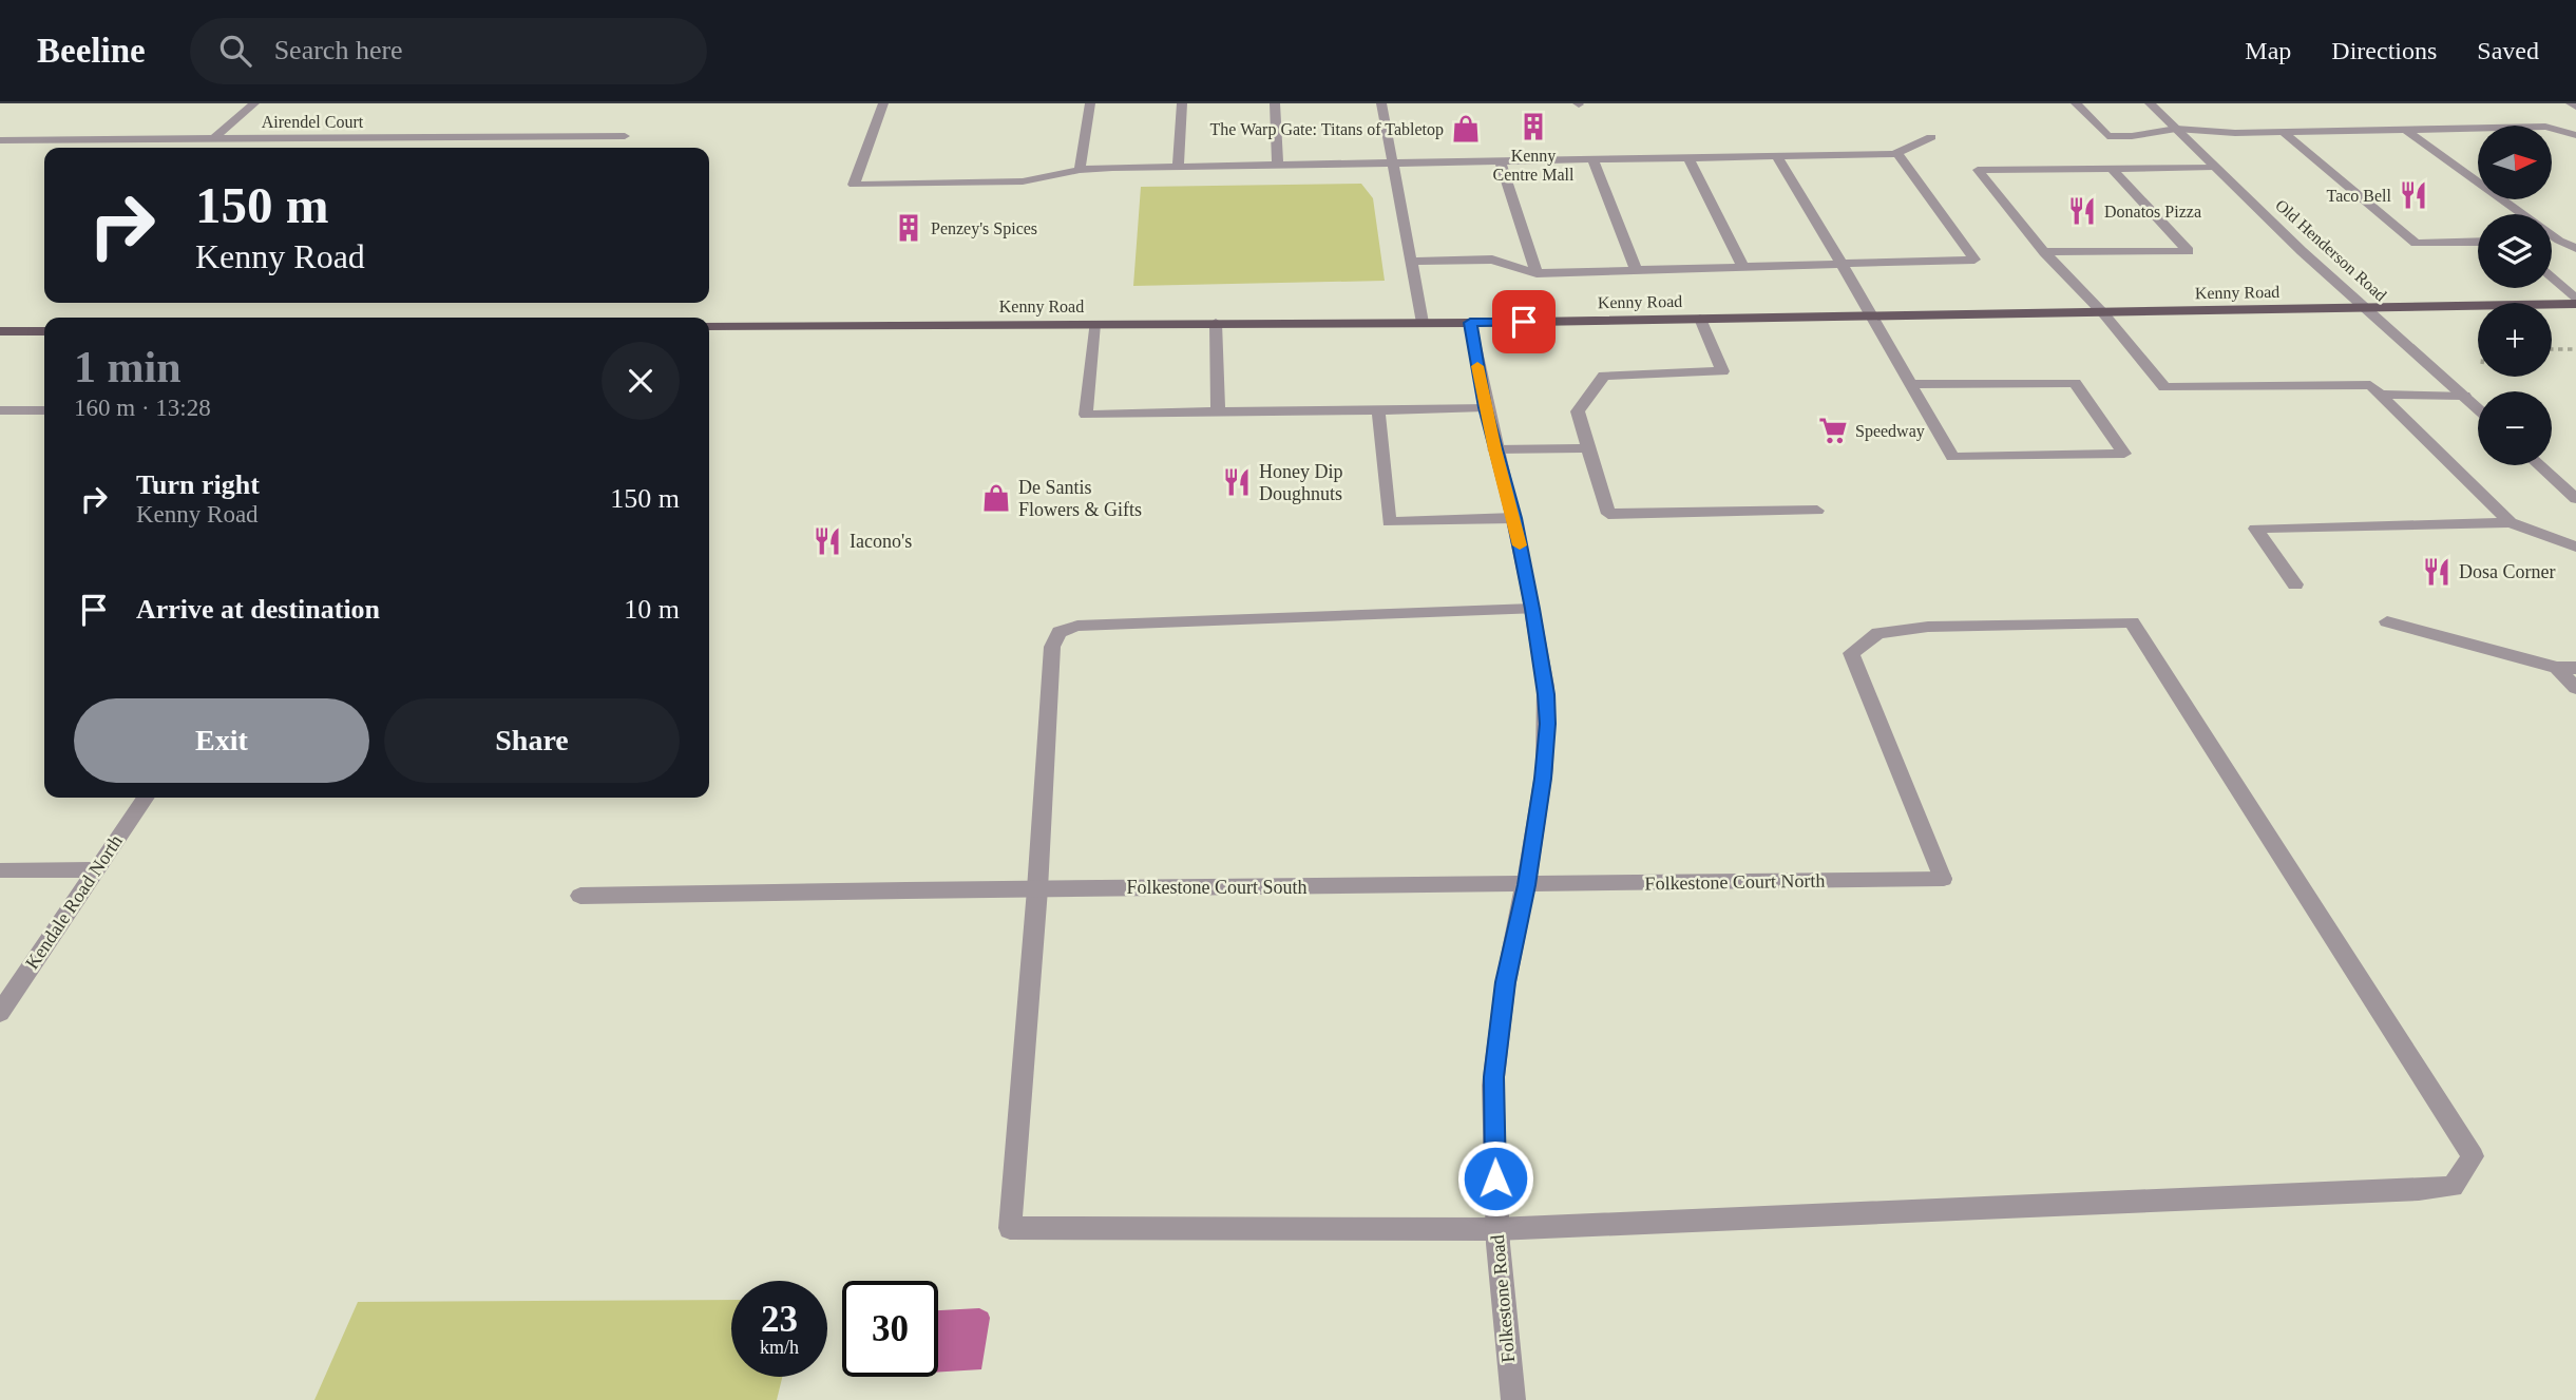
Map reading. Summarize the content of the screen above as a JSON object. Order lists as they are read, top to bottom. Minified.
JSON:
{"streets":{"main road":["Kenny Road"],"street":["Airendel Court","Old Henderson Road","Folkestone Court North","Folkestone Court South","Kendale Road North","Folkestone Road"]},"crossings":[["Old Henderson Road","Kenny Road"],["Kenny Road","Folkestone Road"],["Folkestone Court North","Folkestone Court South"],["Folkestone Court North","Folkestone Road"],["Folkestone Court South","Folkestone Road"]],"places":{"building":["Kenny Centre Mall","Penzey's Spices"],"shop":["The Warp Gate: Titans of Tabletop","De Santis Flowers & Gifts"],"restaurant":["Taco Bell","Donatos Pizza","Honey Dip Doughnuts","Iacono's","Dosa Corner"],"supermarket":["Speedway"]},"north":"right","page":{"header":"Beeline","search":"Search here","nav":["Map","Directions","Saved"],"map_buttons":["+","−"],"turn":["150 m","Kenny Road"],"heading":["1 min","160 m · 13:28"],"list":[{"name":"Turn right","note":"Kenny Road","value":"150 m"},{"name":"Arrive at destination","value":"10 m"}],"buttons":["Exit","Share"],"speed":"23 km/h","limit":"30"}}
